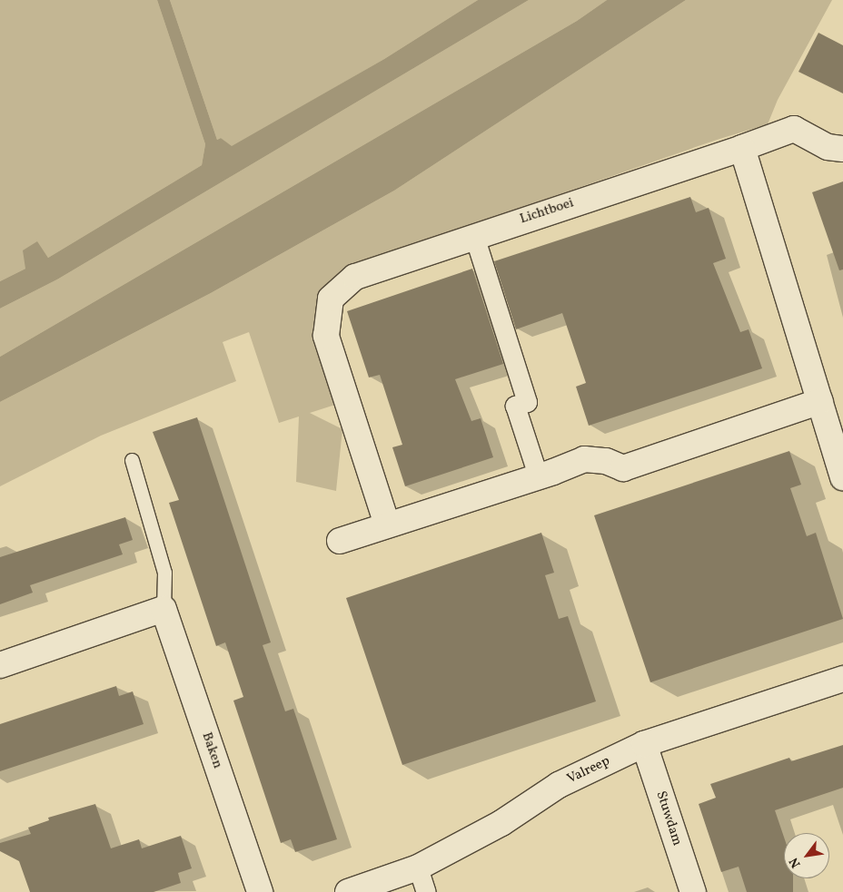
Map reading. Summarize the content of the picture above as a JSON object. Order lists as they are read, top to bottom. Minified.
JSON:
{"streets":{"street":["Lichtboei","Baken","Valreep","Stuwdam"]},"crossings":[["Valreep","Stuwdam"]],"north":"bottom left"}
